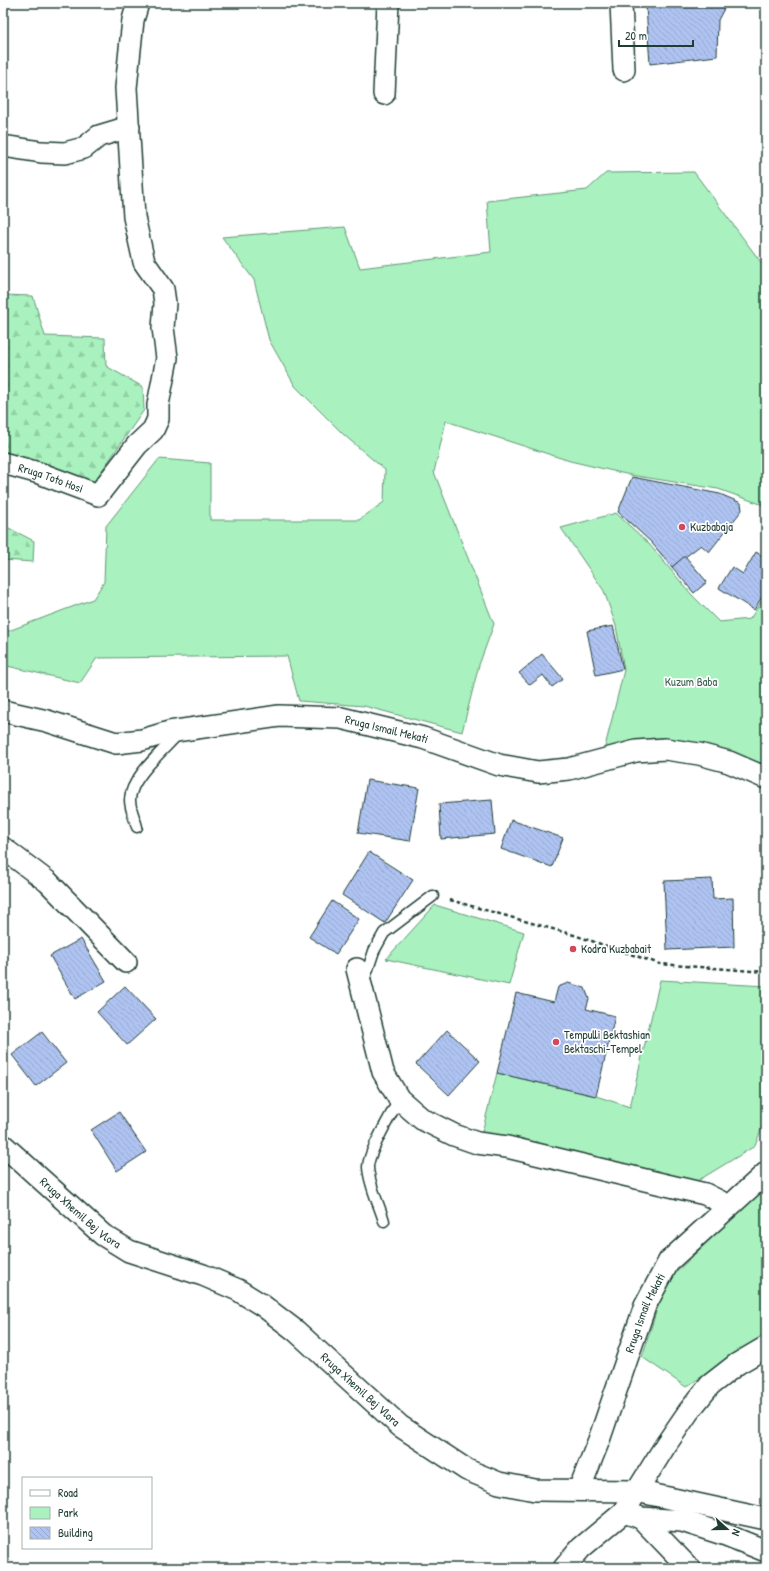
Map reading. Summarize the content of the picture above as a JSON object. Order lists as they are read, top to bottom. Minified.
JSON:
{"streets":{"street":["Rruga Toto Hosi","Rruga Ismail Mekati","Rruga Xhemil Bej Vlora"]},"crossings":[["Rruga Ismail Mekati","Rruga Xhemil Bej Vlora"]],"parks":["Kuzum Baba"],"places":["Kuzbabaja","Kodra Kuzbabait","Tempulli Bektashian Bektaschi-Tempel"],"legend":["Road","Park","Building"],"scale_bar":"20 m","north":"right"}
